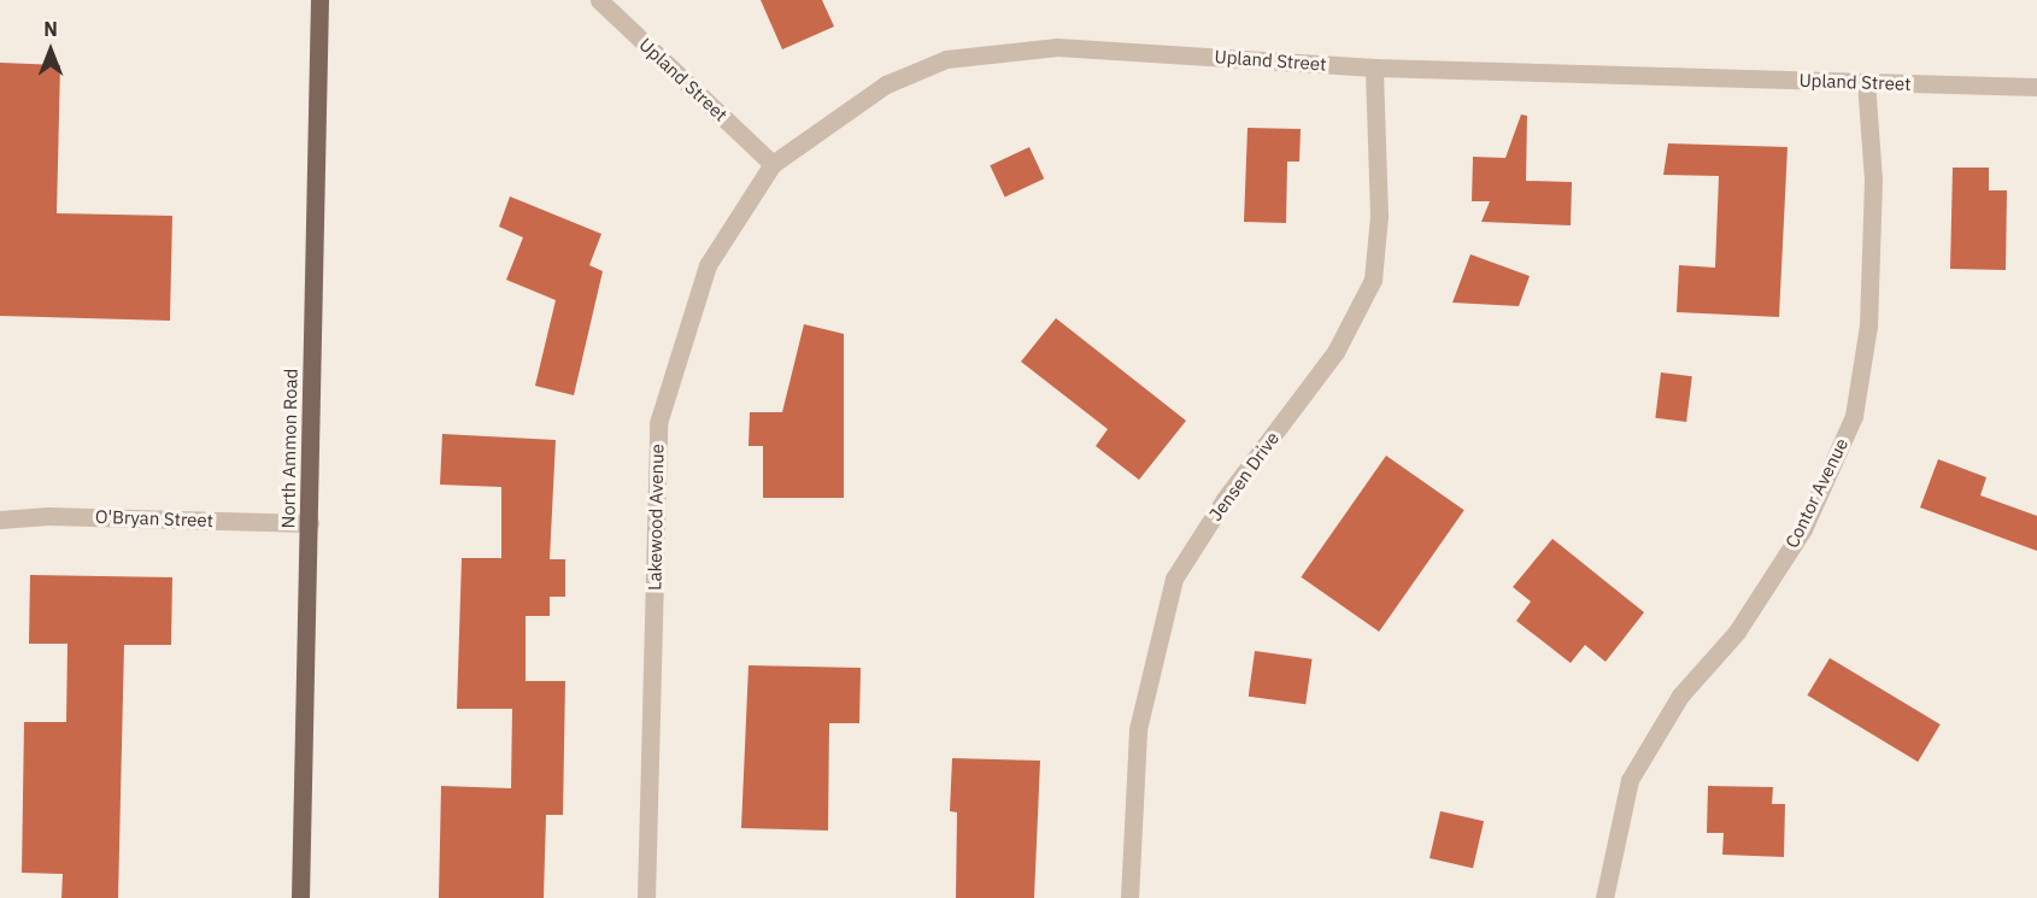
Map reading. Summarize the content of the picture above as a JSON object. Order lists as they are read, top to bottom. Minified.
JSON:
{"streets":{"main road":["North Ammon Road"],"street":["Upland Street","Jensen Drive","Contor Avenue","Lakewood Avenue","O'Bryan Street"]},"crossings":[["Upland Street","Jensen Drive"],["Upland Street","Contor Avenue"],["Upland Street","Lakewood Avenue"],["North Ammon Road","O'Bryan Street"]],"north":"top"}
